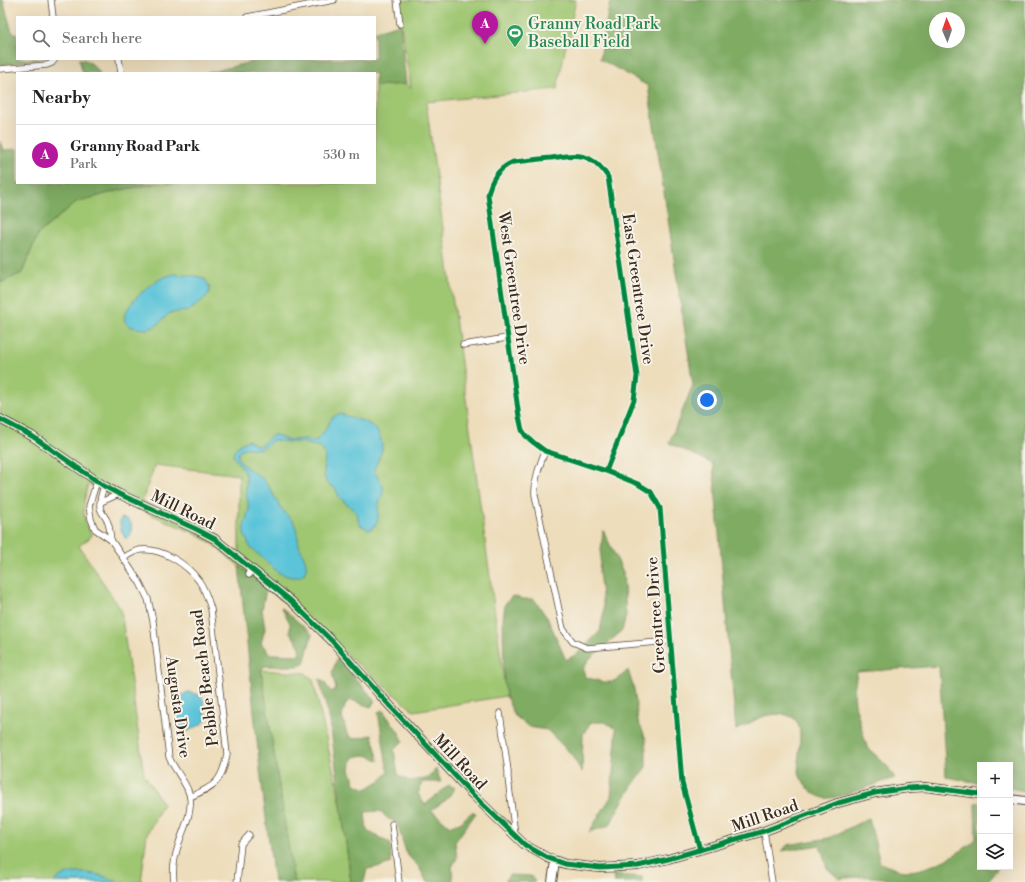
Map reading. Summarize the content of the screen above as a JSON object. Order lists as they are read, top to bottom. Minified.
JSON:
{"streets":{"main road":["Mill Road"],"street":["West Greentree Drive","East Greentree Drive","Greentree Drive","Pebble Beach Road","Augusta Drive"]},"crossings":[["West Greentree Drive","East Greentree Drive"],["West Greentree Drive","Greentree Drive"],["East Greentree Drive","Greentree Drive"],["Mill Road","Greentree Drive"],["Mill Road","Augusta Drive"],["Pebble Beach Road","Augusta Drive"]],"places":{"sports":["Granny Road Park Baseball Field"]},"north":"top","page":{"pins":"A","search":"Search here","heading":"Nearby","list":[{"mark":"A","name":"Granny Road Park","note":"Park","value":"530 m"}],"map_buttons":["+","−"]}}
